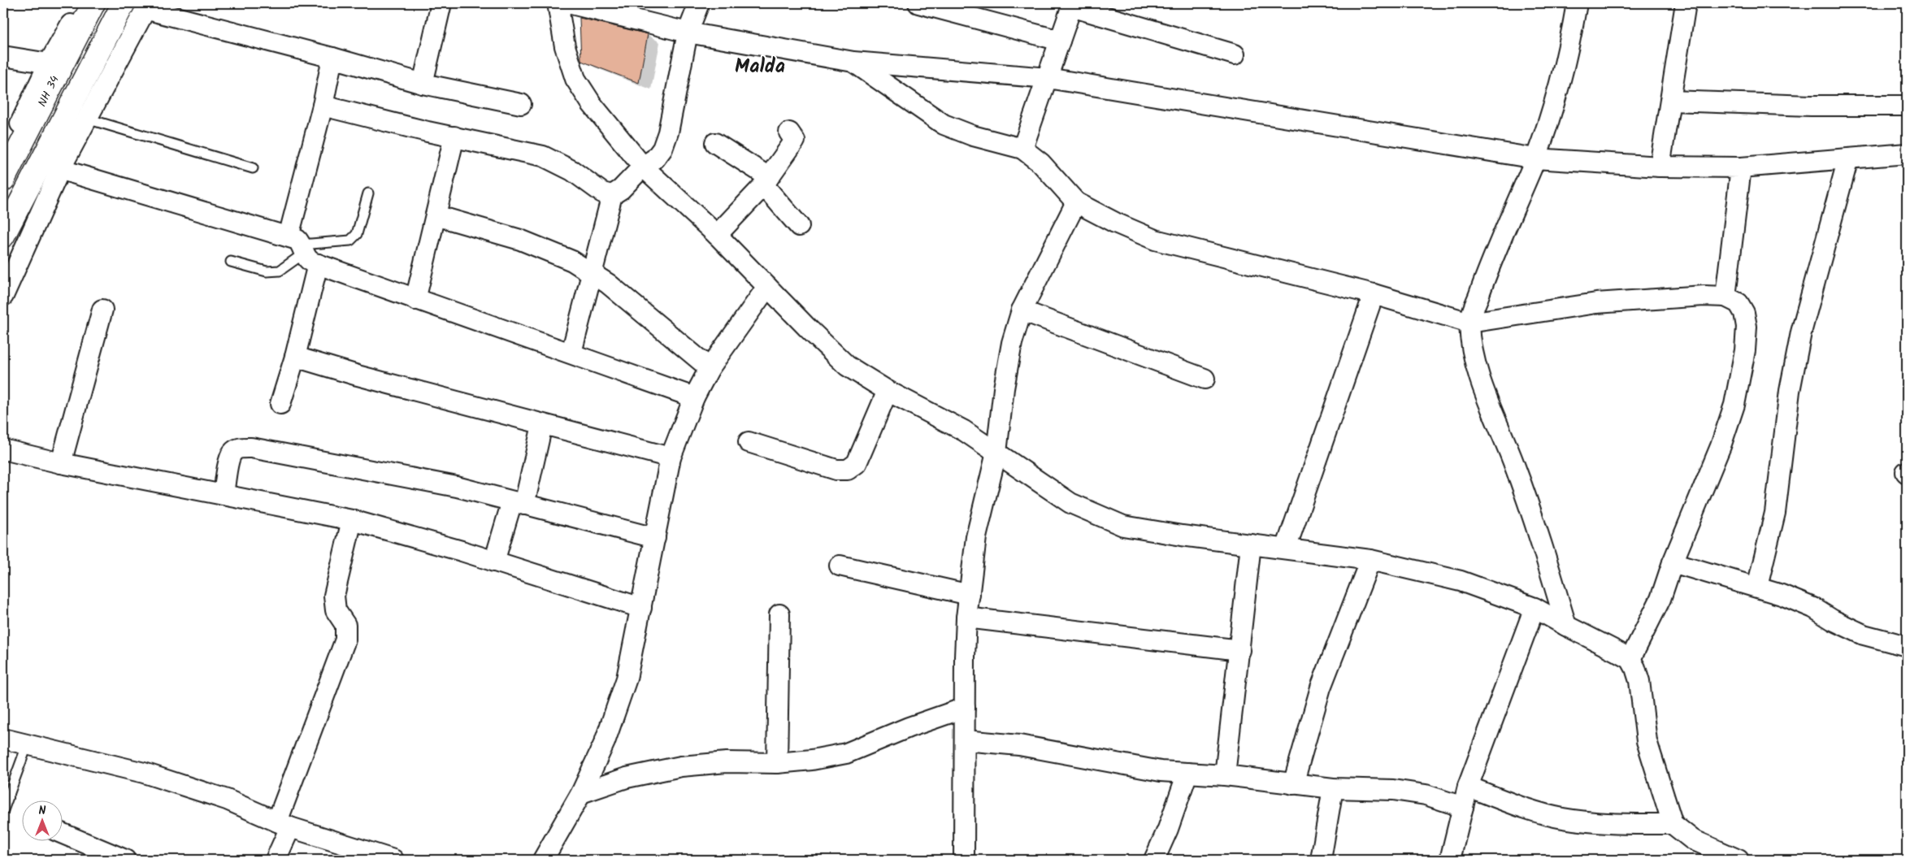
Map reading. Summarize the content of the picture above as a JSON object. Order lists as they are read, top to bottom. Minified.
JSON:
{"streets":{"main road":["NH 34"]},"districts":["Malda"],"north":"top"}
